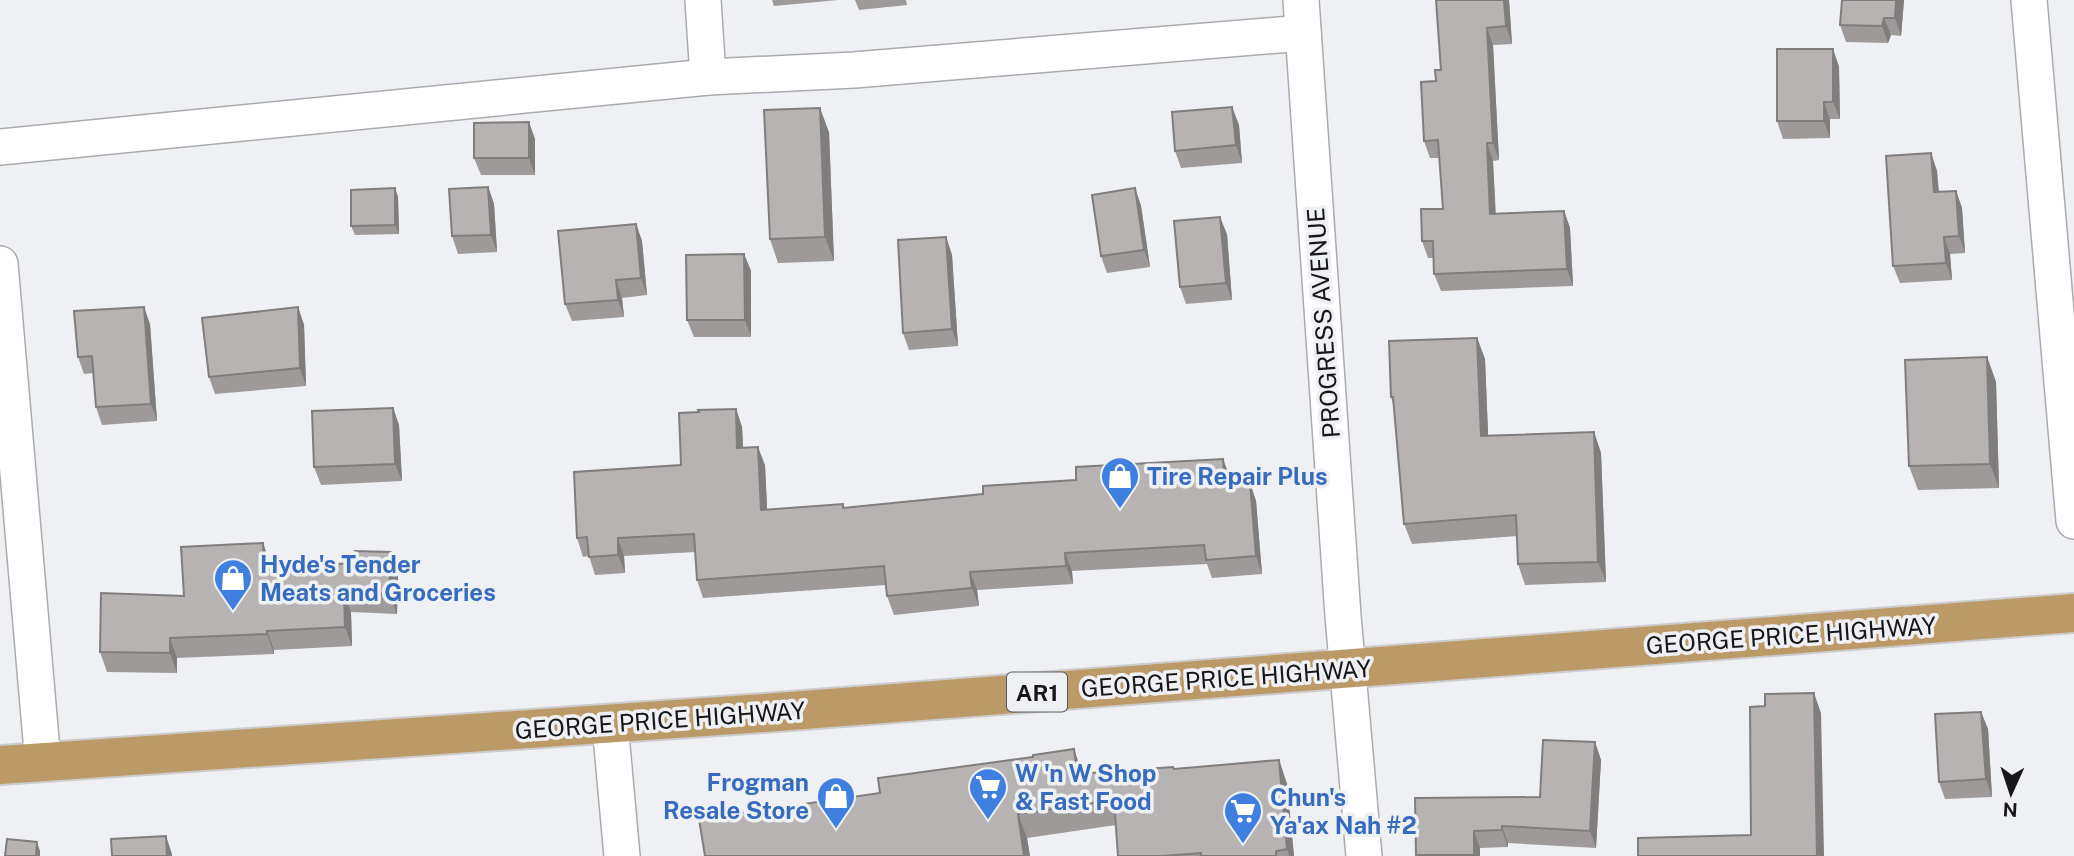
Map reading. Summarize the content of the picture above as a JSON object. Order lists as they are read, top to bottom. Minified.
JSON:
{"streets":{"highway":["GEORGE PRICE HIGHWAY","AR1"],"street":["PROGRESS AVENUE"]},"crossings":[["PROGRESS AVENUE","GEORGE PRICE HIGHWAY"]],"places":{"shop":["Tire Repair Plus","Hyde's Tender Meats and Groceries","Frogman Resale Store"],"supermarket":["W 'n W Shop & Fast Food","Chun's Ya'ax Nah #2"]},"north":"bottom"}
